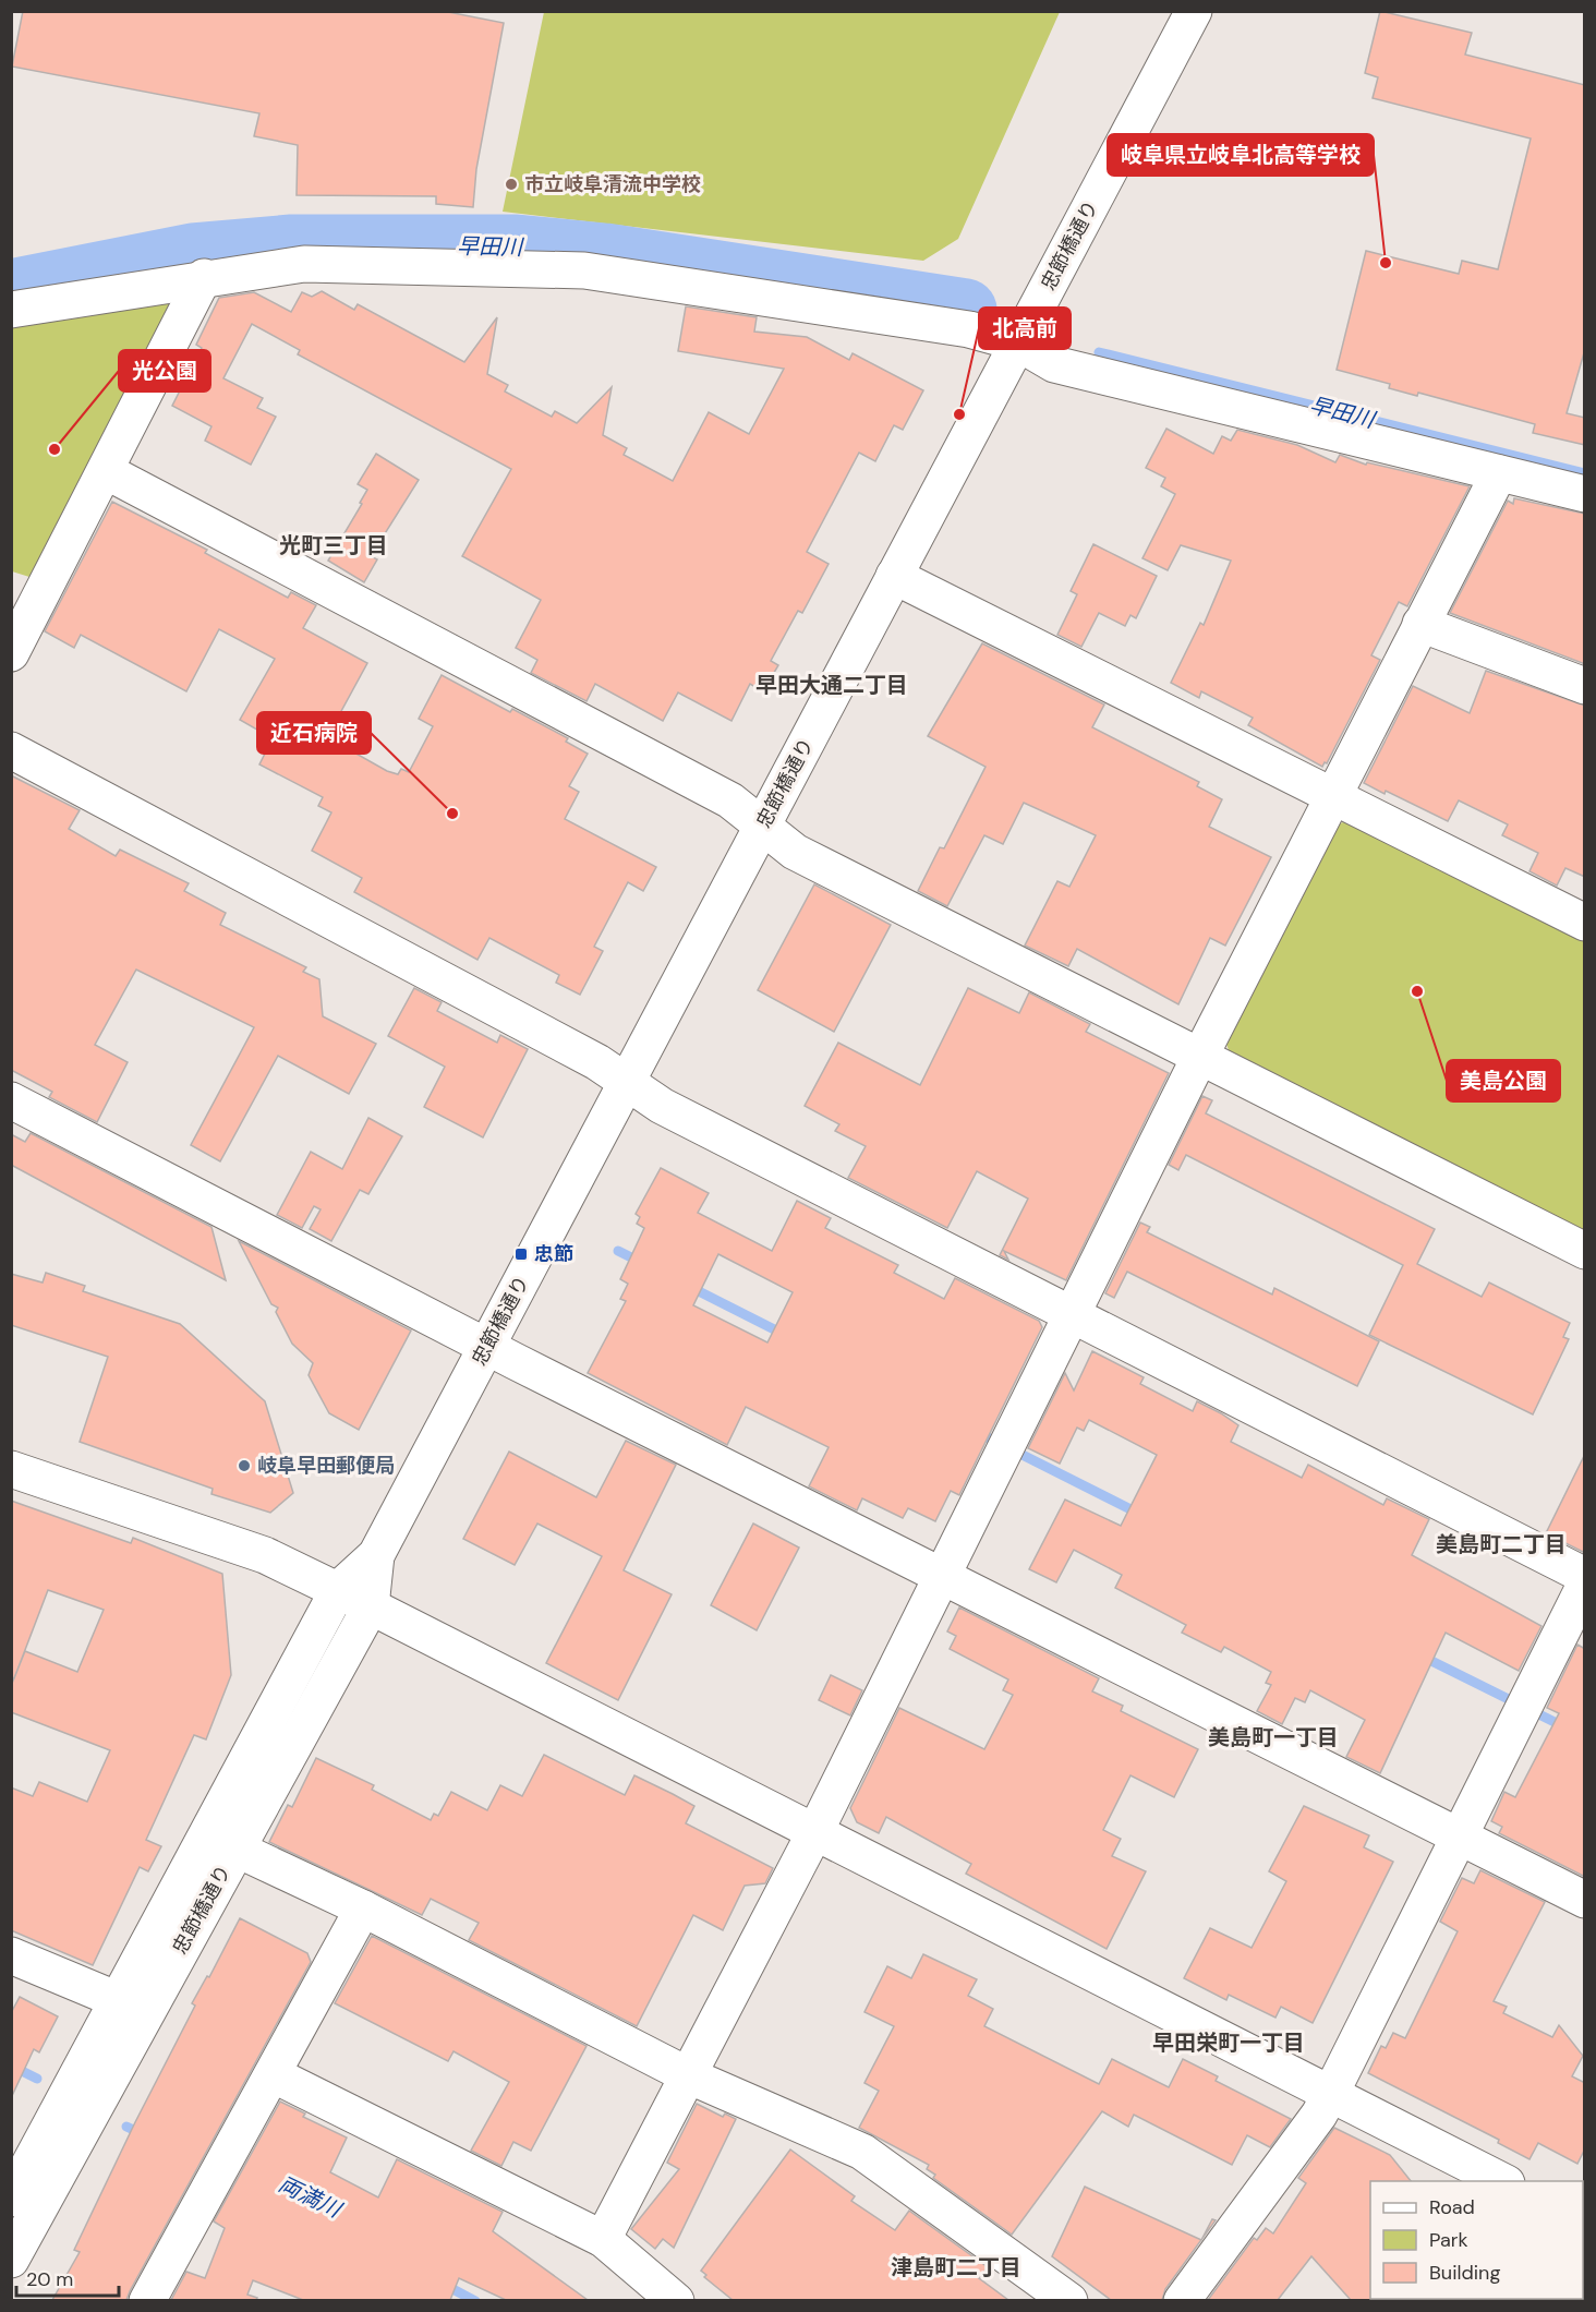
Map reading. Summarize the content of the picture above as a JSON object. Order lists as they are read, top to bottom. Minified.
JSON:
{"streets":{"street":["忠節橋通り"]},"districts":["光町三丁目","早田大通二丁目","美島町二丁目","美島町一丁目","早田栄町一丁目","津島町二丁目"],"water":["早田川","両満川"],"places":{"other":["市立岐阜清流中学校","岐阜県立岐阜北高等学校","北高前","光公園","近石病院","美島公園","岐阜早田郵便局"],"transit":["忠節"]},"legend":["Road","Park","Building"],"scale_bar":"20 m"}
